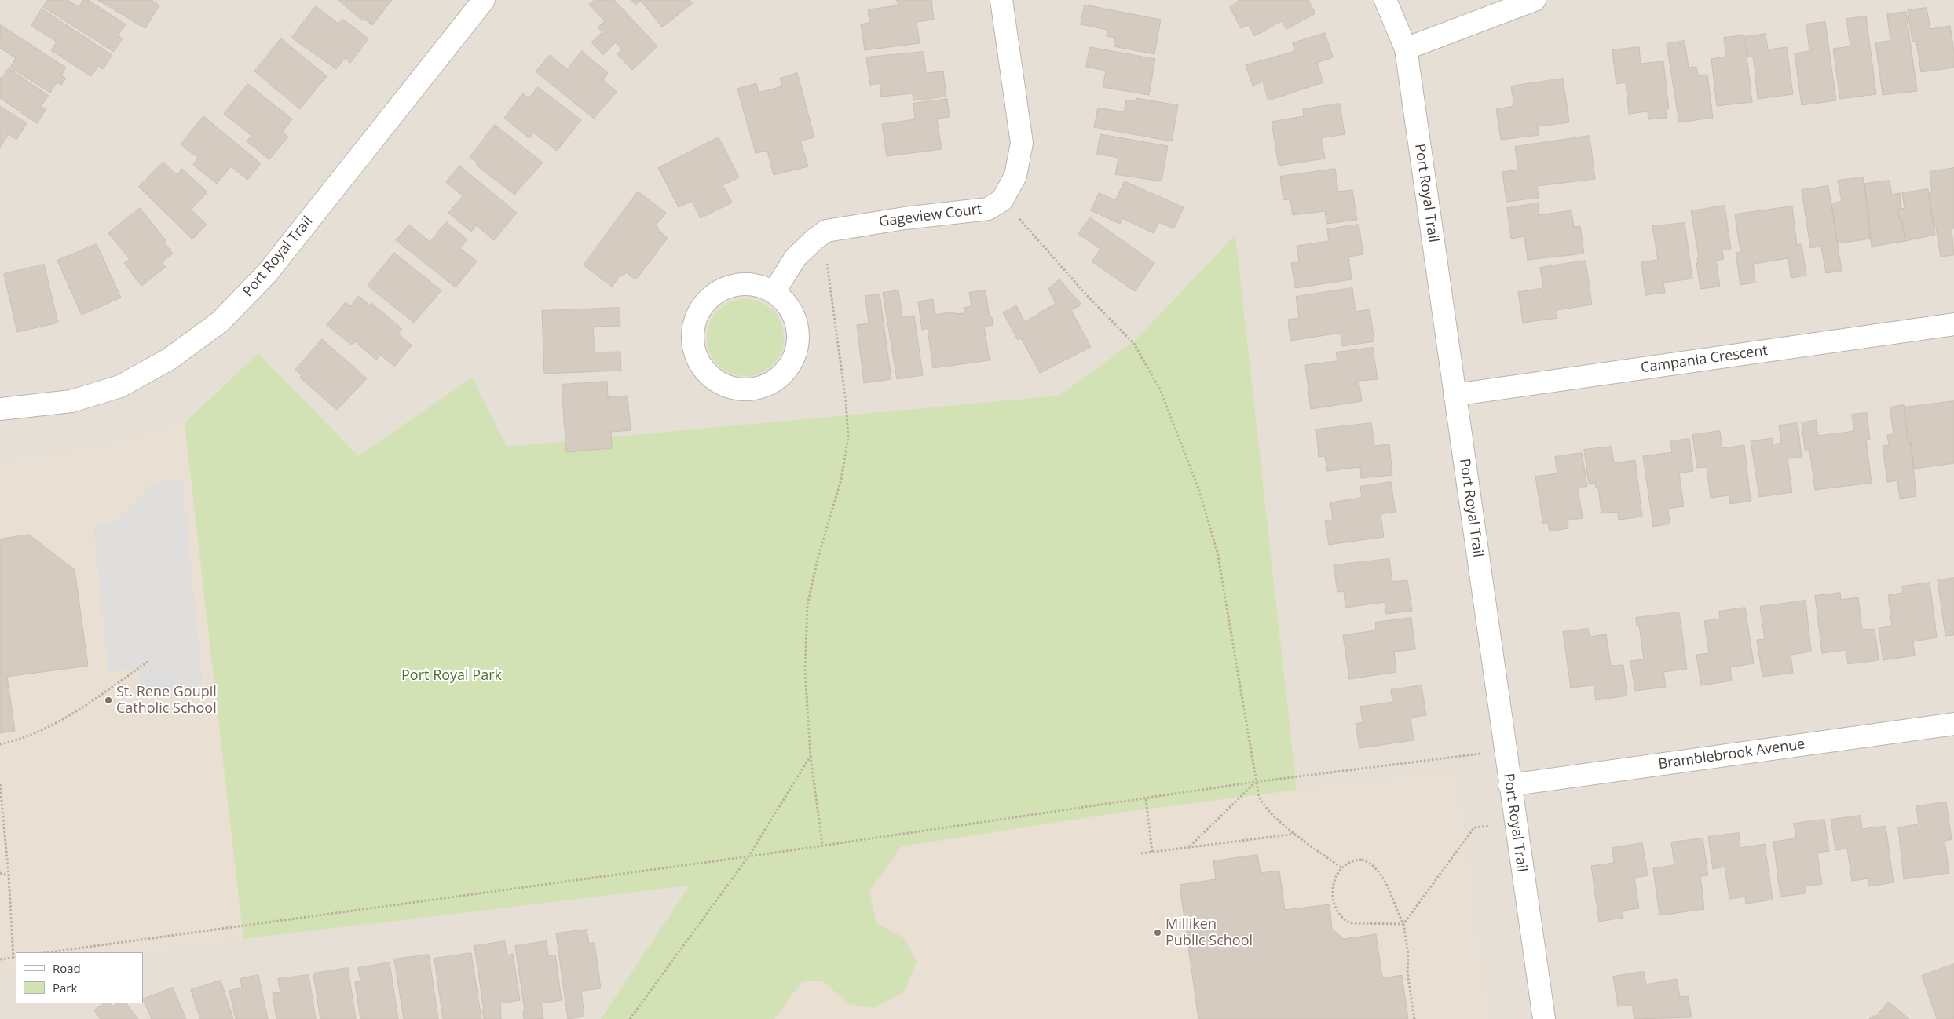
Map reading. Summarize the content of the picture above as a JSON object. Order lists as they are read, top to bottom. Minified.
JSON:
{"streets":{"street":["Port Royal Trail","Gageview Court","Campania Crescent","Bramblebrook Avenue"]},"crossings":[["Port Royal Trail","Campania Crescent"],["Port Royal Trail","Bramblebrook Avenue"]],"parks":["Port Royal Park"],"places":["St. Rene Goupil Catholic School","Milliken Public School"],"legend":["Road","Park"]}
